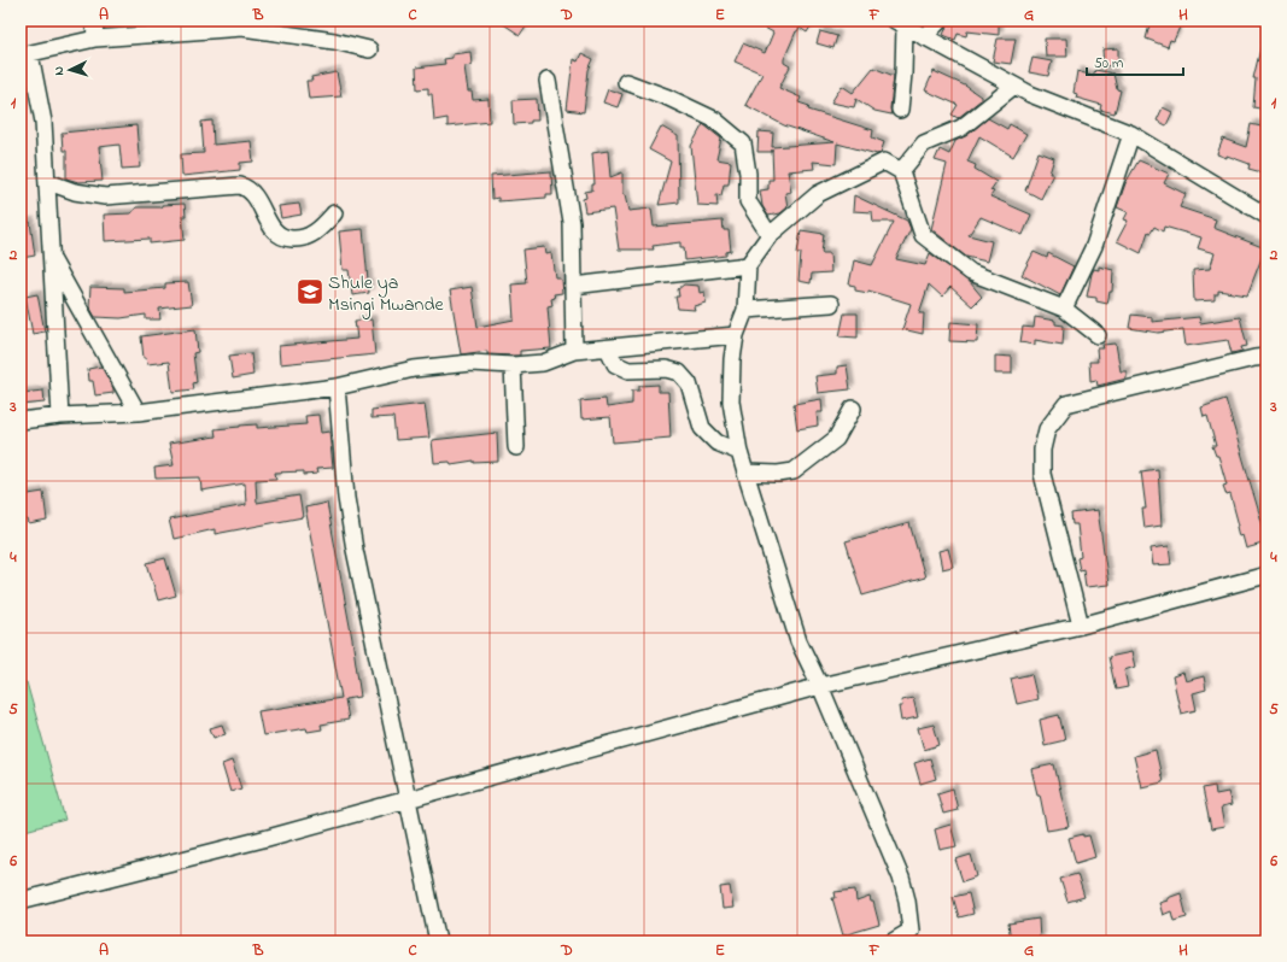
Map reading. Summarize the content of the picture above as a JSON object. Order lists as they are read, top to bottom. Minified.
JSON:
{"places":{"school or university":["Shule ya Msingi Mwande"]},"scale_bar":"50 m","north":"left","grid":{"columns":["A","B","C","D","E","F","G","H"],"rows":["1","2","3","4","5","6"]}}
